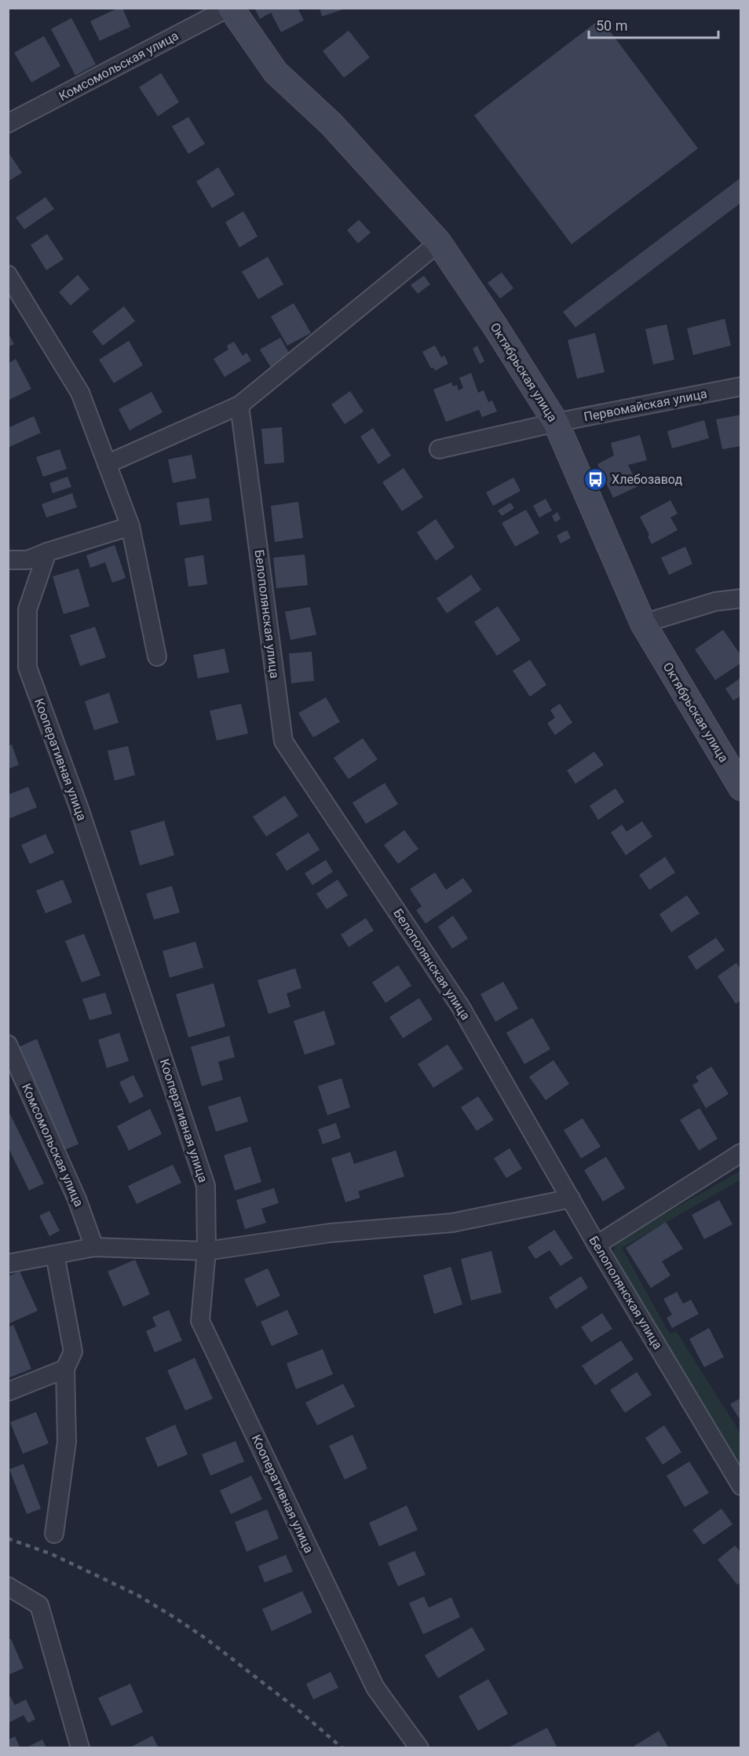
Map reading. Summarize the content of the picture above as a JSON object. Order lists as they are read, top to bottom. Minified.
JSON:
{"streets":{"street":["Комсомольская улица","Октябрьская улица","Первомайская улица","Белополянская улица","Кооперативная улица"]},"crossings":[["Комсомольская улица","Октябрьская улица"],["Октябрьская улица","Первомайская улица"]],"places":{"bus stop":["Хлебозавод"]},"scale_bar":"50 m"}
